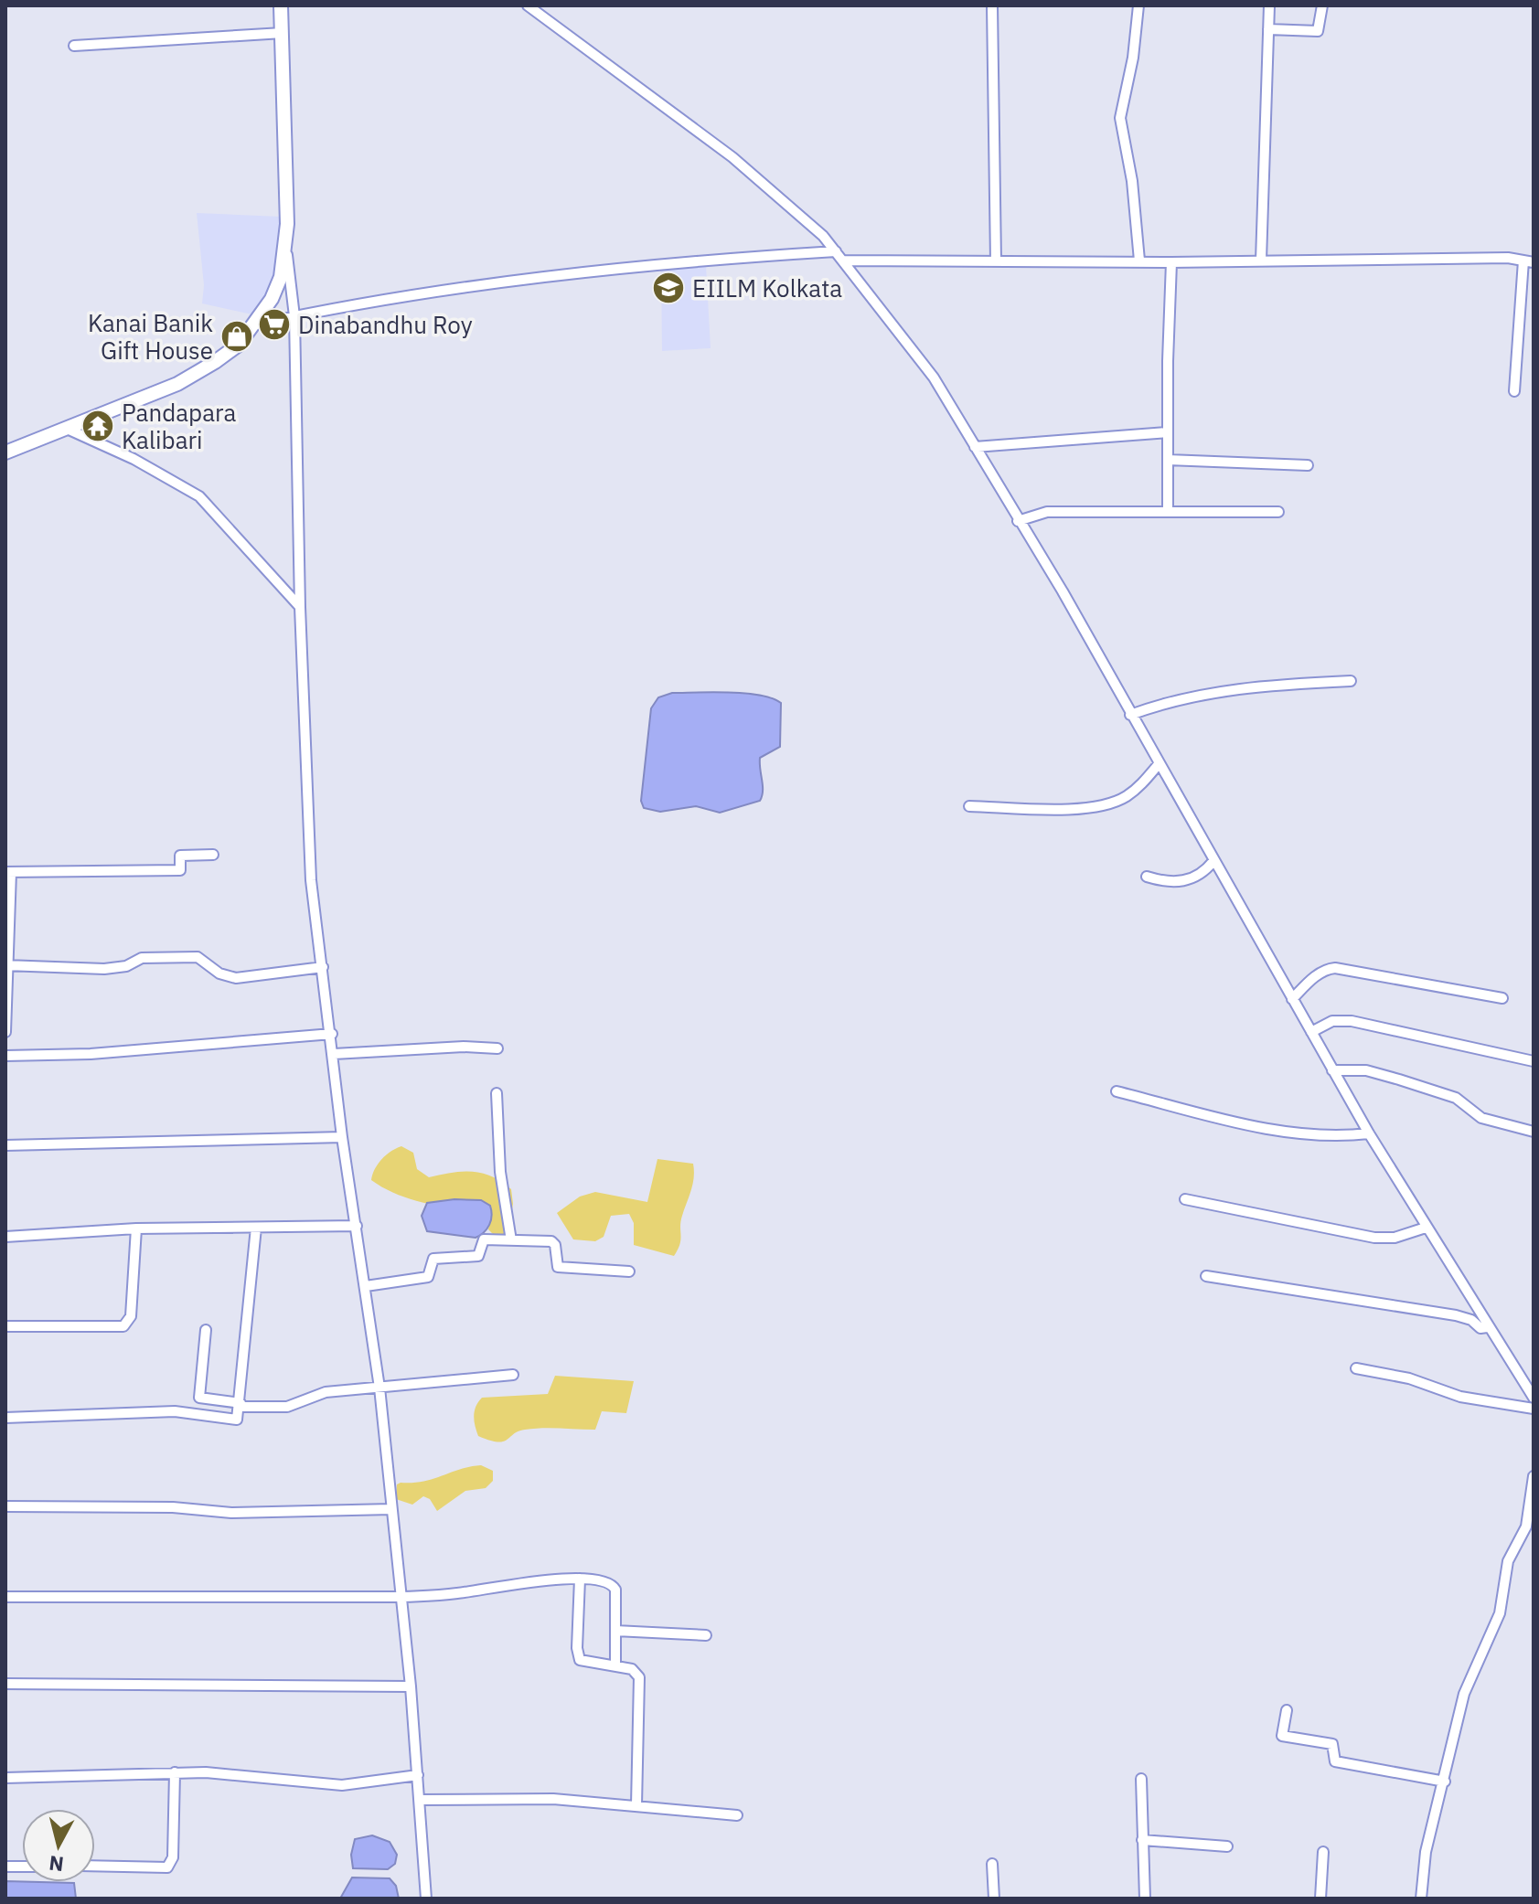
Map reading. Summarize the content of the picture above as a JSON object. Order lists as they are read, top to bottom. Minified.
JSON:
{"places":{"school or university":["EIILM Kolkata"],"supermarket":["Dinabandhu Roy"],"shop":["Kanai Banik Gift House"],"temple":["Pandapara Kalibari"]},"north":"bottom"}
